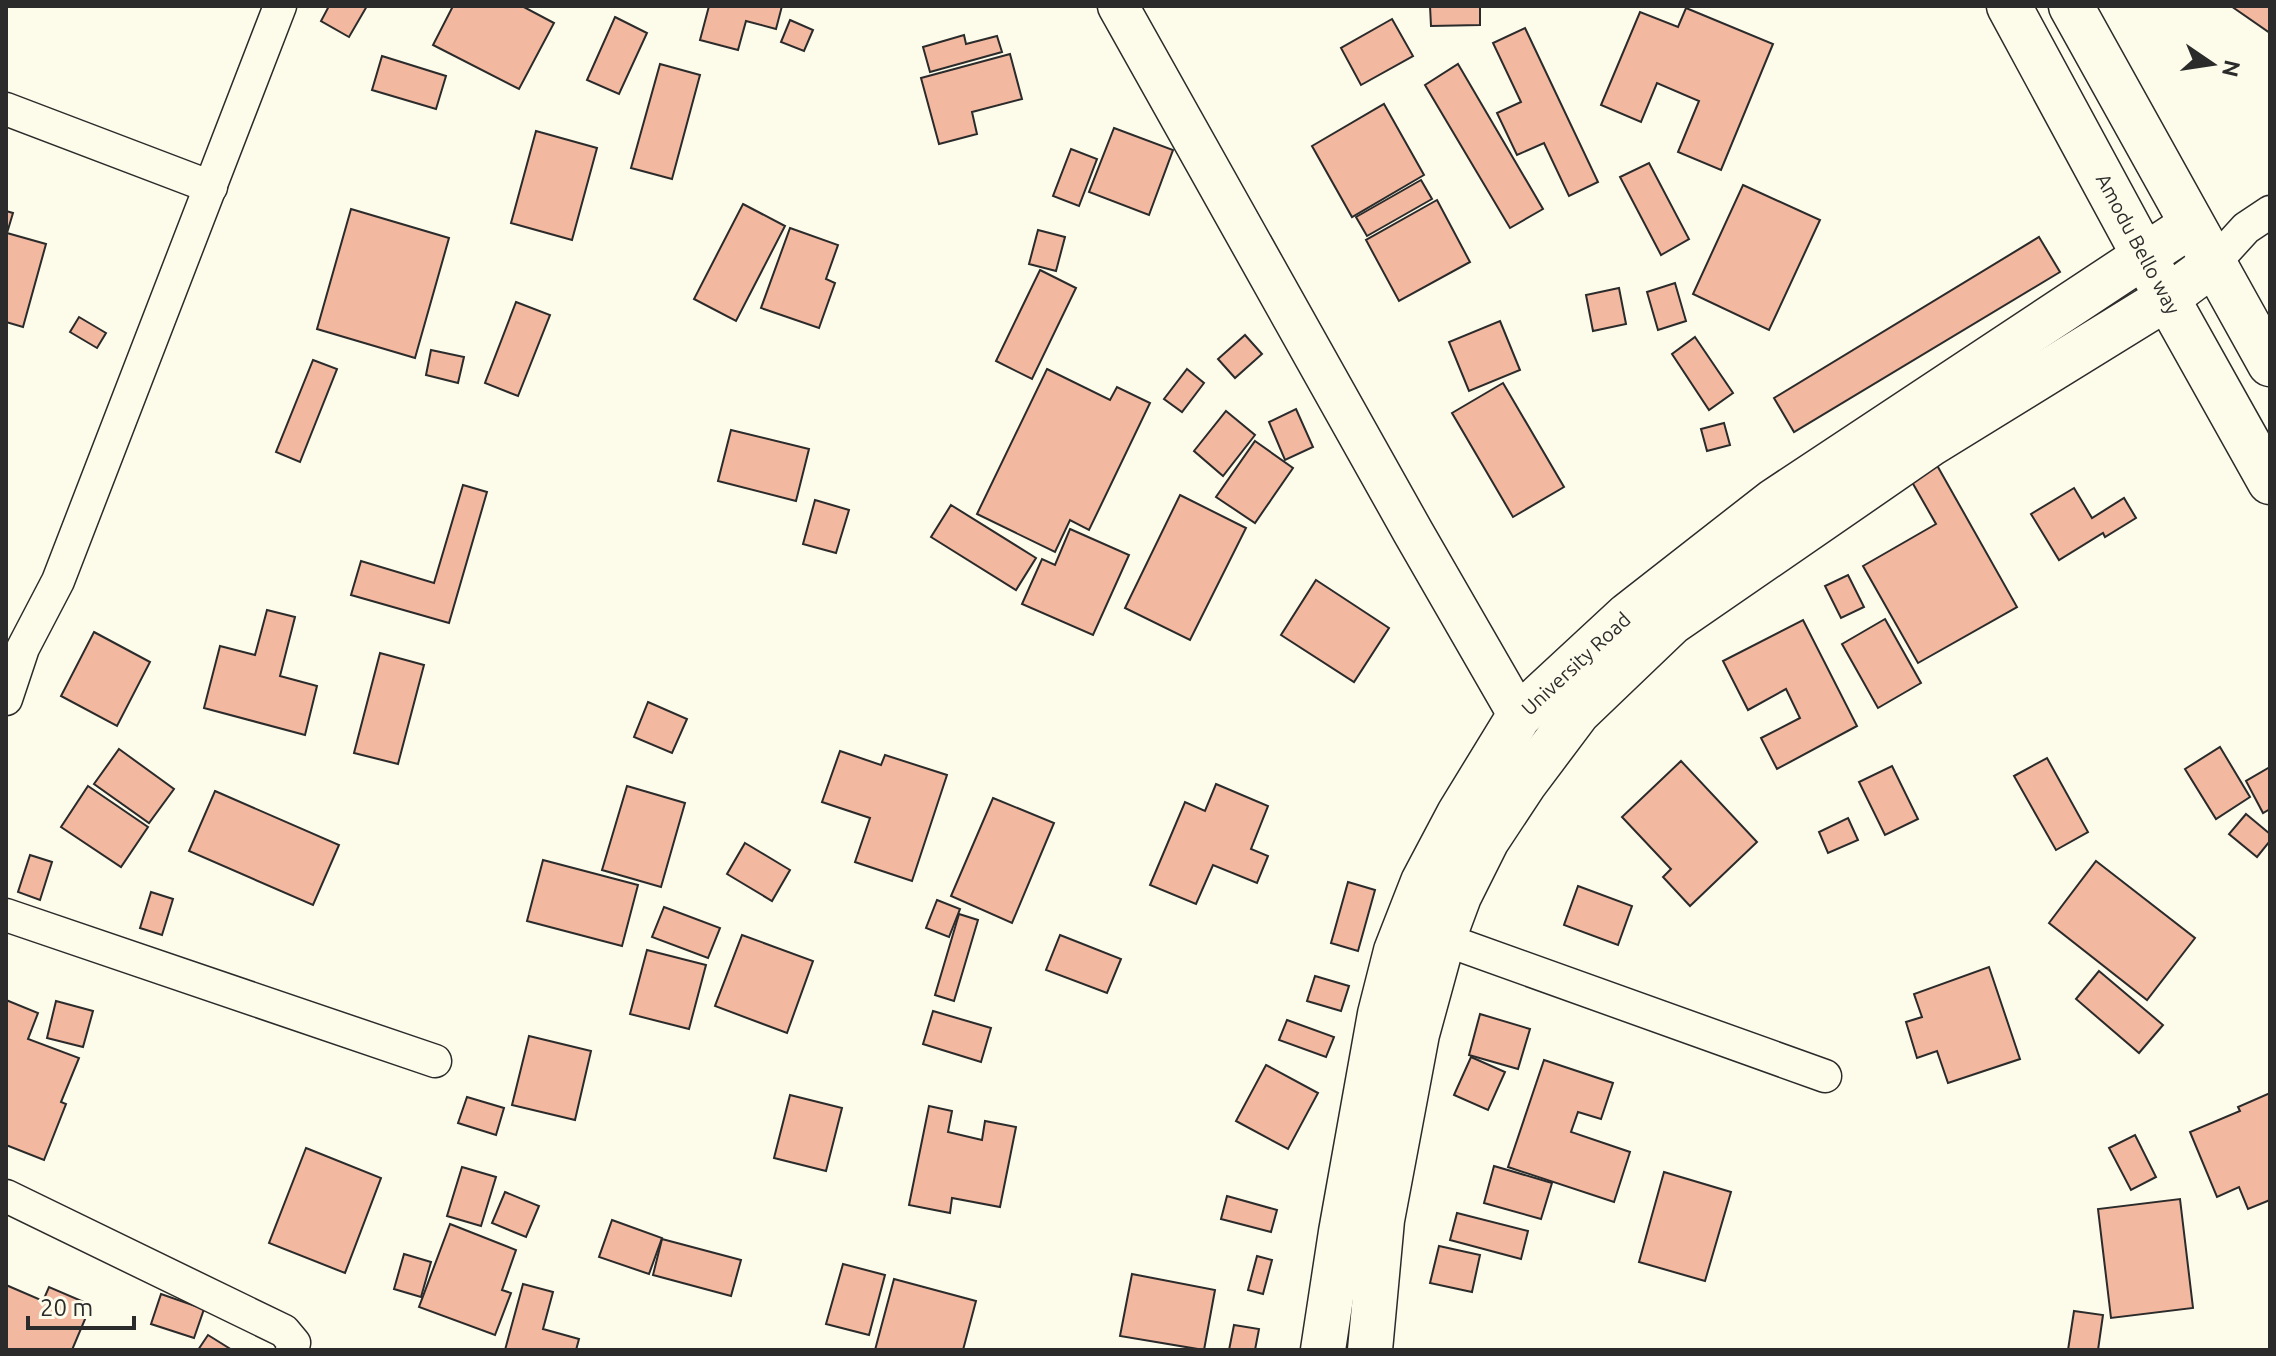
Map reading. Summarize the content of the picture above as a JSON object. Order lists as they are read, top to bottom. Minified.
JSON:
{"streets":{"main road":["Amodu Bello way","University Road"]},"crossings":[["Amodu Bello way","University Road"]],"scale_bar":"20 m","north":"right"}
